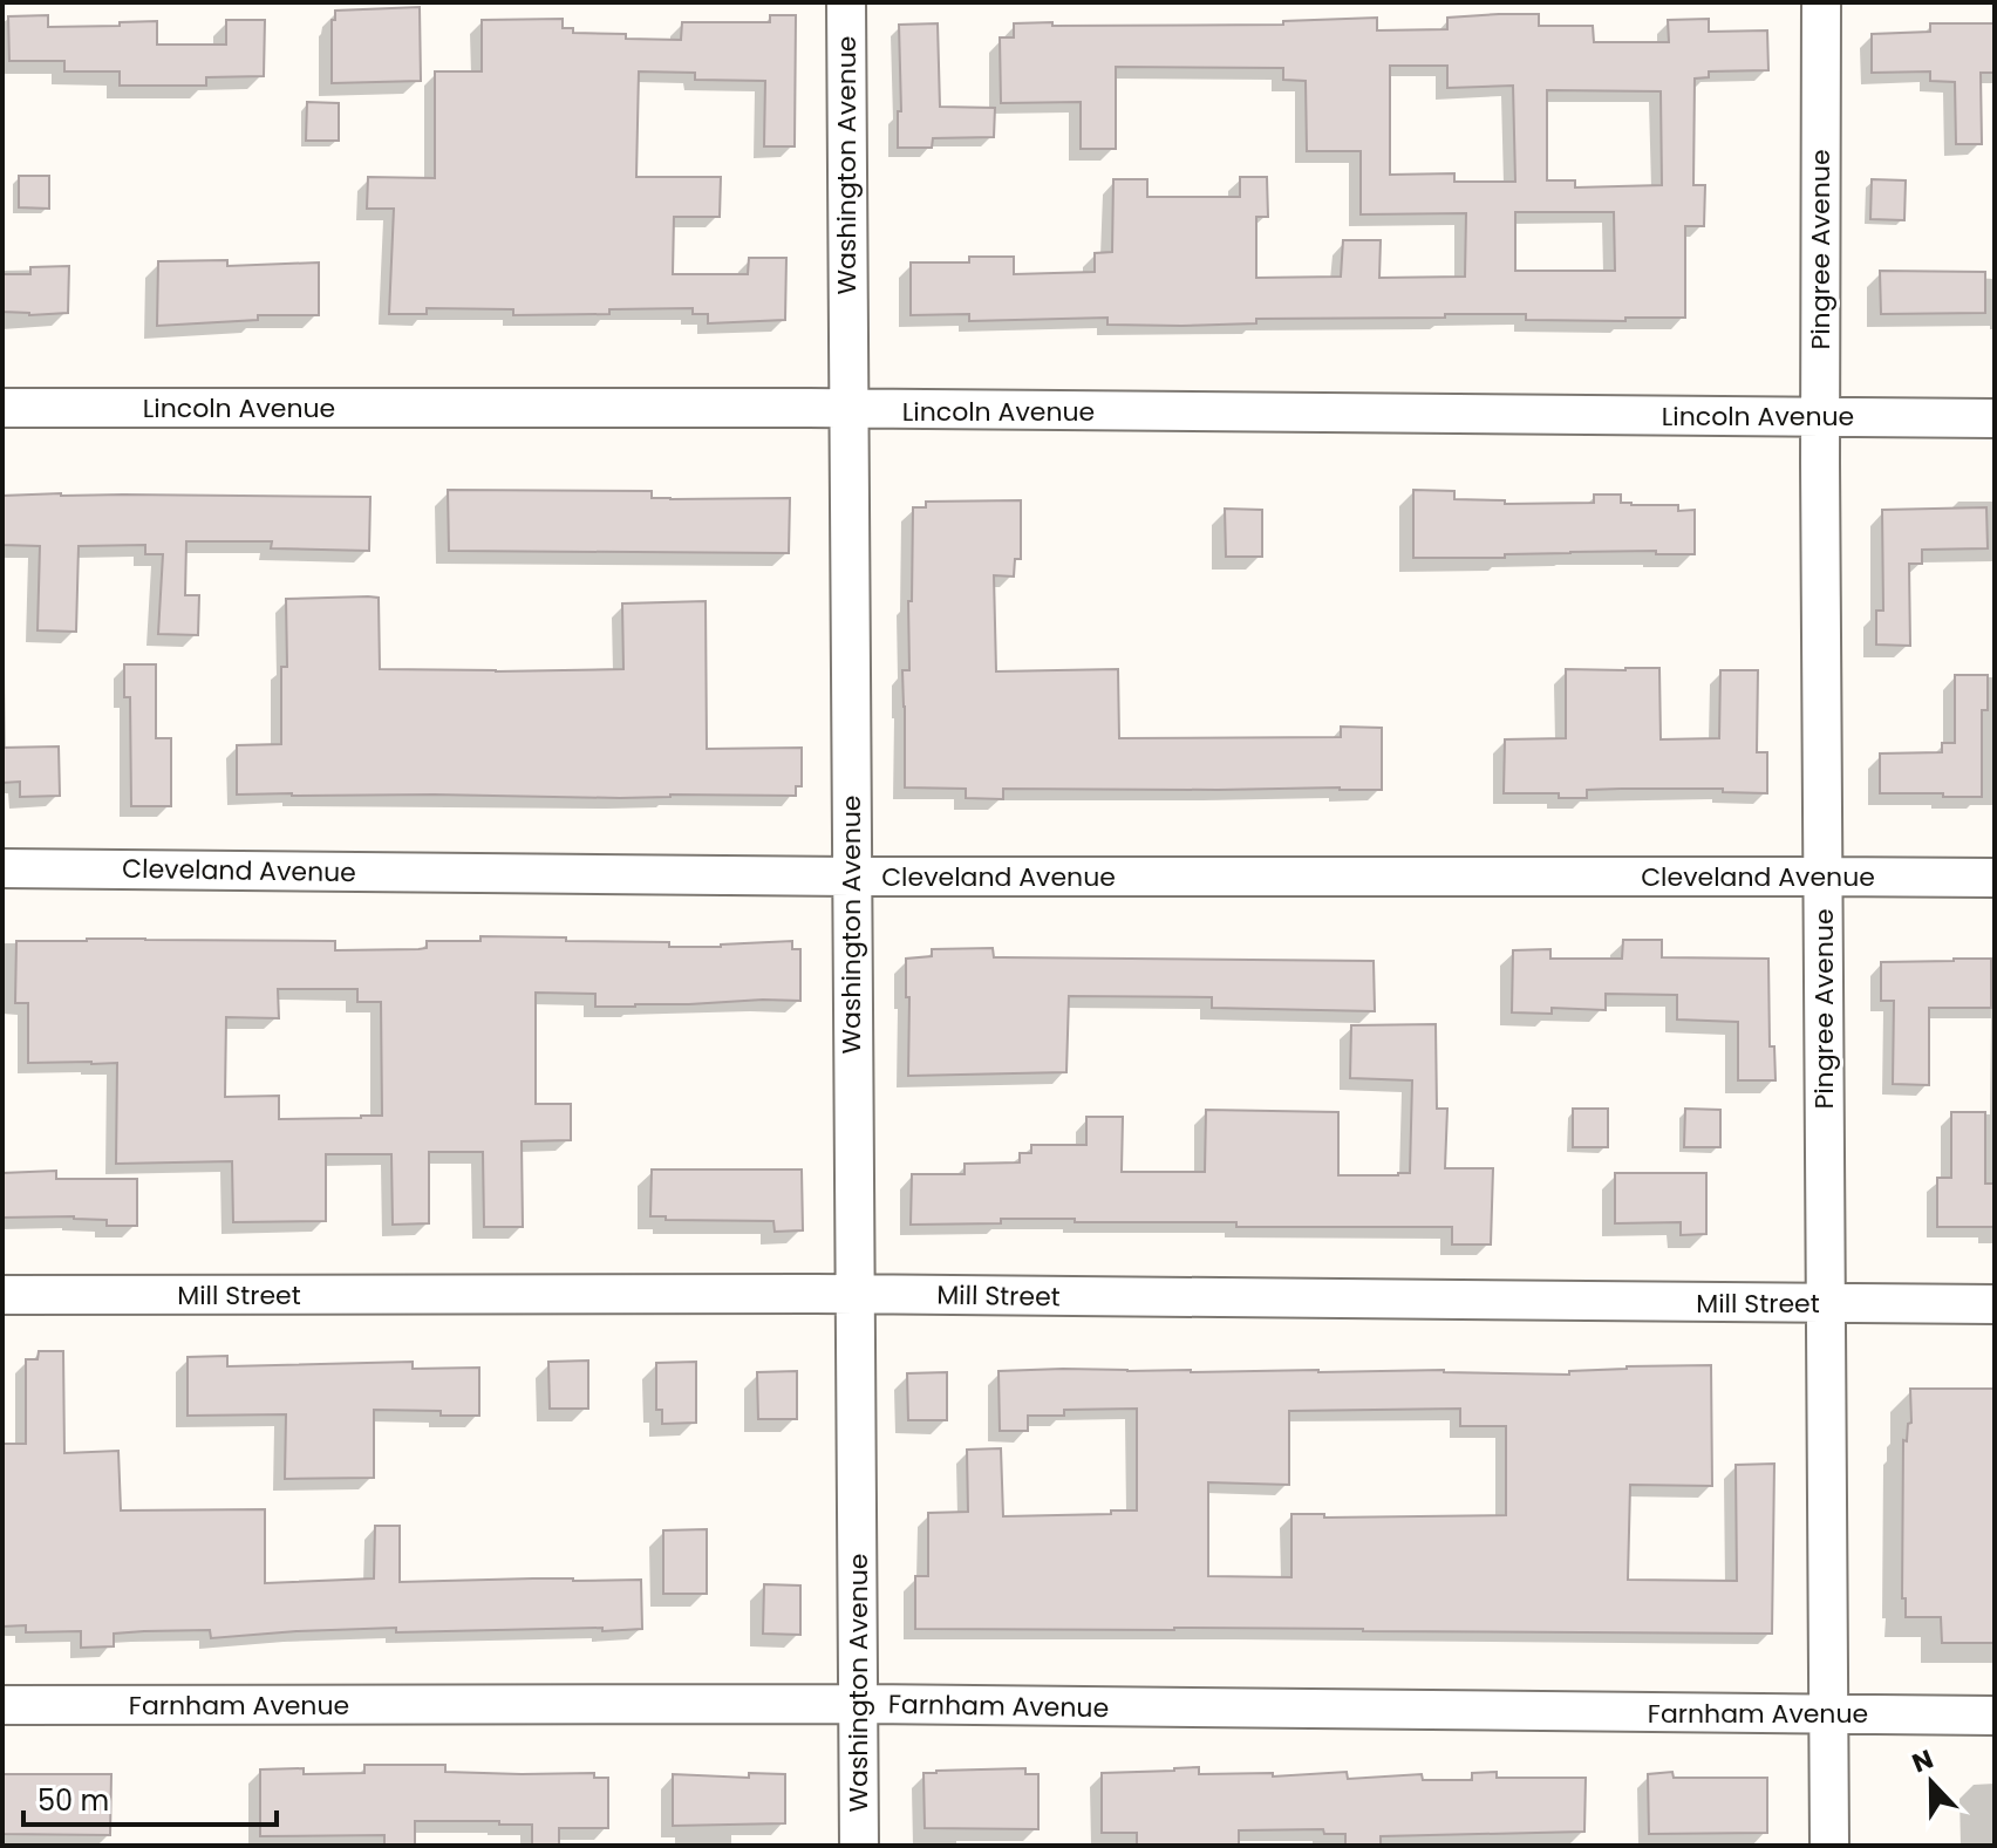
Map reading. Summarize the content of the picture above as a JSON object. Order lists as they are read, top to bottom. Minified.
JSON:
{"streets":{"street":["Washington Avenue","Pingree Avenue","Lincoln Avenue","Cleveland Avenue","Mill Street","Farnham Avenue"]},"crossings":[["Washington Avenue","Lincoln Avenue"],["Washington Avenue","Cleveland Avenue"],["Washington Avenue","Mill Street"],["Washington Avenue","Farnham Avenue"],["Pingree Avenue","Lincoln Avenue"],["Pingree Avenue","Cleveland Avenue"],["Pingree Avenue","Mill Street"],["Pingree Avenue","Farnham Avenue"]],"scale_bar":"50 m","north":"top"}
